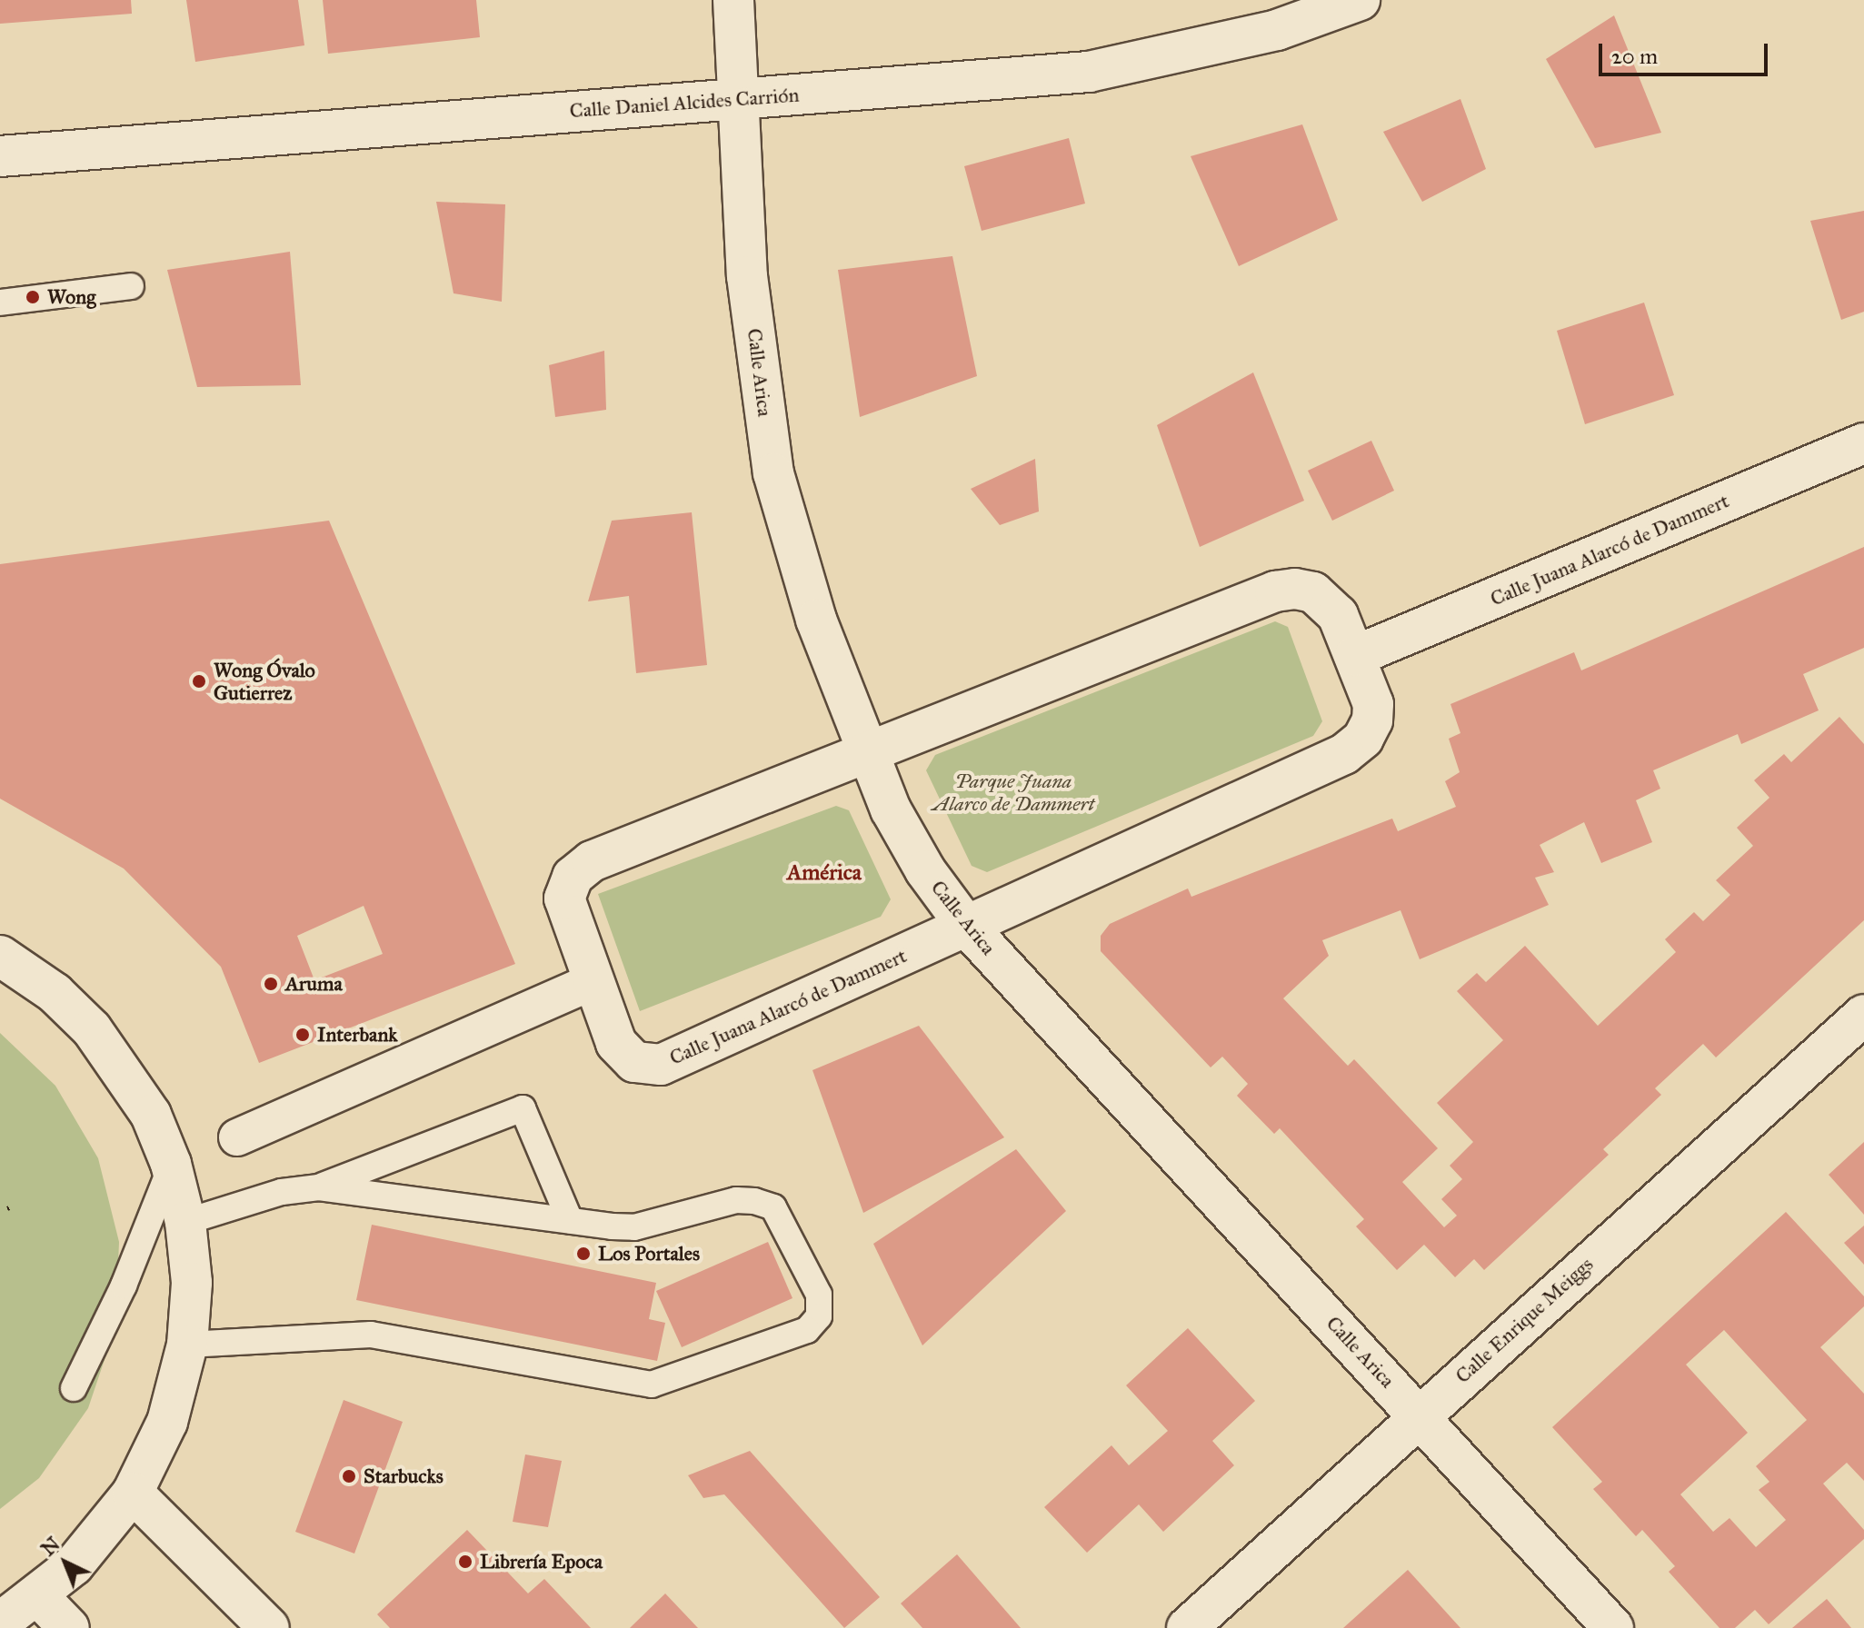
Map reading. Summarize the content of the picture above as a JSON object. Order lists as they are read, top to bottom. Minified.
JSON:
{"streets":{"street":["Calle Daniel Alcides Carrión","Calle Arica","Calle Juana Alarcó de Dammert","Calle Enrique Meiggs"]},"crossings":[["Calle Daniel Alcides Carrión","Calle Arica"],["Calle Arica","Calle Juana Alarcó de Dammert"],["Calle Arica","Calle Enrique Meiggs"]],"districts":["América"],"parks":["Parque Juana Alarco de Dammert"],"places":["Wong","Wong Óvalo Gutierrez","Aruma","Interbank","Los Portales","Starbucks","Librería Epoca"],"scale_bar":"20 m","north":"top left"}
